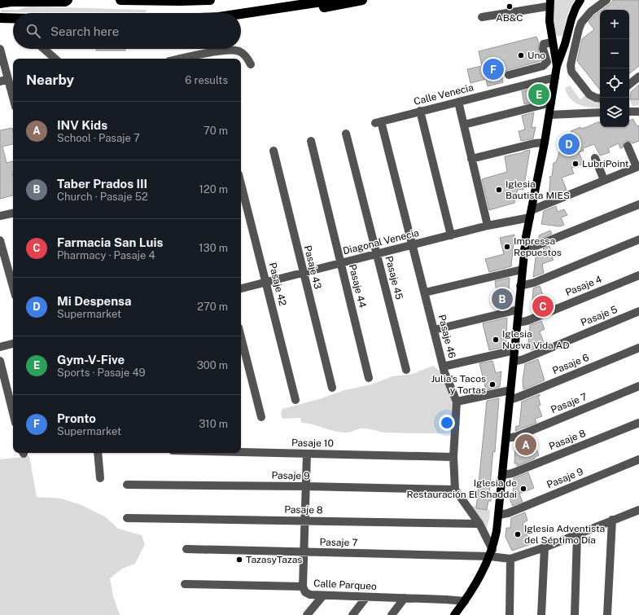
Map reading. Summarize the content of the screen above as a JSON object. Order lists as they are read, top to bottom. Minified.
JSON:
{"streets":{"street":["Calle Venecia","Diagonal Venecia","Pasaje 43","Pasaje 45","Pasaje 42","Pasaje 44","Pasaje 4","Pasaje 5","Pasaje 46","Pasaje 6","Pasaje 7","Pasaje 8","Pasaje 10","Pasaje 9","Calle Parqueo"]},"crossings":[["Calle Venecia","Pasaje 46"],["Diagonal Venecia","Pasaje 43"],["Diagonal Venecia","Pasaje 45"],["Diagonal Venecia","Pasaje 42"],["Diagonal Venecia","Pasaje 44"],["Diagonal Venecia","Pasaje 46"],["Pasaje 46","Pasaje 10"],["Pasaje 46","Pasaje 9"],["Pasaje 7","Calle Parqueo"],["Pasaje 8","Calle Parqueo"],["Pasaje 10","Calle Parqueo"],["Pasaje 9","Calle Parqueo"]],"places":["AB&C","Uno","LubriPoint","Iglesia Bautista MIES","Impressa Repuestos","Iglesia Nueva Vida AD","Julia's Tacos y Tortas","Iglesia de Restauración El Shaddai","Iglesia Adventista del Séptimo Día","TazasyTazas"],"page":{"map_buttons":["+","−"],"search":"Search here","pins":["F","E","D","B","C","A"],"heading":["Nearby","6 results"],"list":[{"mark":"A","name":"INV Kids","note":"School · Pasaje 7","value":"70 m"},{"mark":"B","name":"Taber Prados III","note":"Church · Pasaje 52","value":"120 m"},{"mark":"C","name":"Farmacia San Luis","note":"Pharmacy · Pasaje 4","value":"130 m"},{"mark":"D","name":"Mi Despensa","note":"Supermarket","value":"270 m"},{"mark":"E","name":"Gym-V-Five","note":"Sports · Pasaje 49","value":"300 m"},{"mark":"F","name":"Pronto","note":"Supermarket","value":"310 m"}]}}
